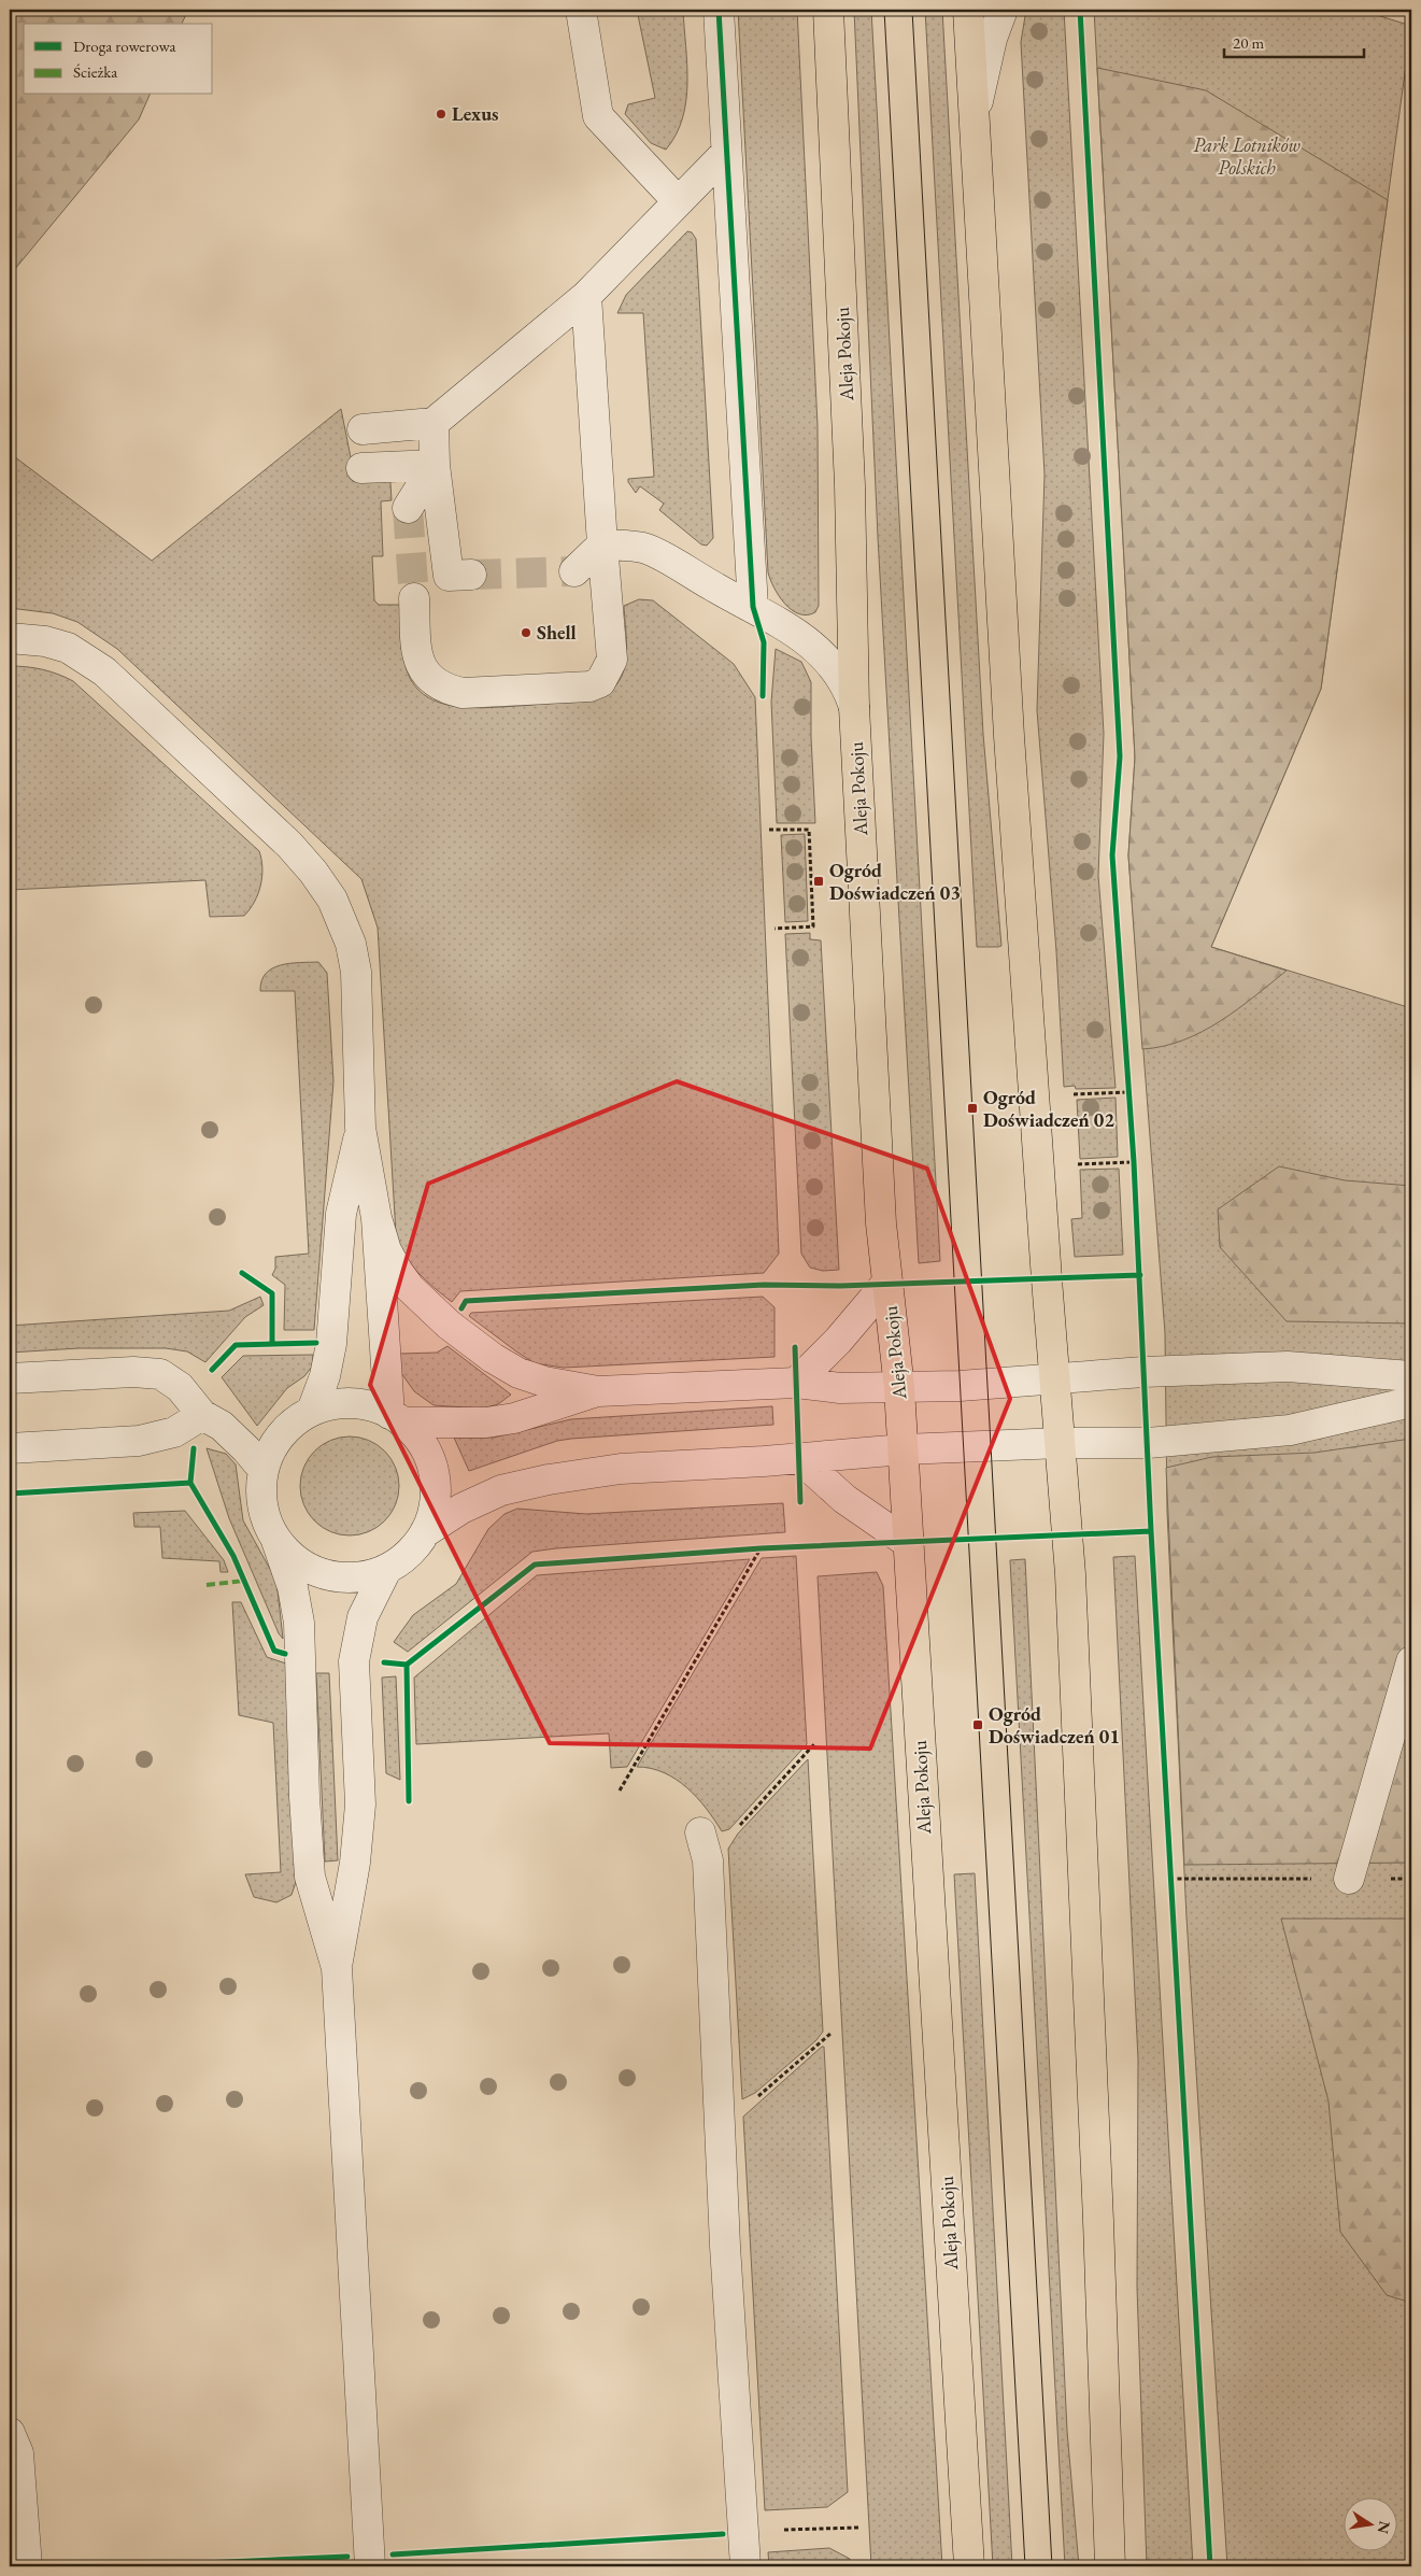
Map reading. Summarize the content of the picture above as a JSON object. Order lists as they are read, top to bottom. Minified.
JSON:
{"streets":{"main road":["Aleja Pokoju"]},"parks":["Park Lotników Polskich"],"places":{"other":["Lexus","Shell"],"transit":["Ogród Doświadczeń 03","Ogród Doświadczeń 02","Ogród Doświadczeń 01"]},"legend":["Droga rowerowa","Ścieżka"],"scale_bar":"20 m","north":"right"}
